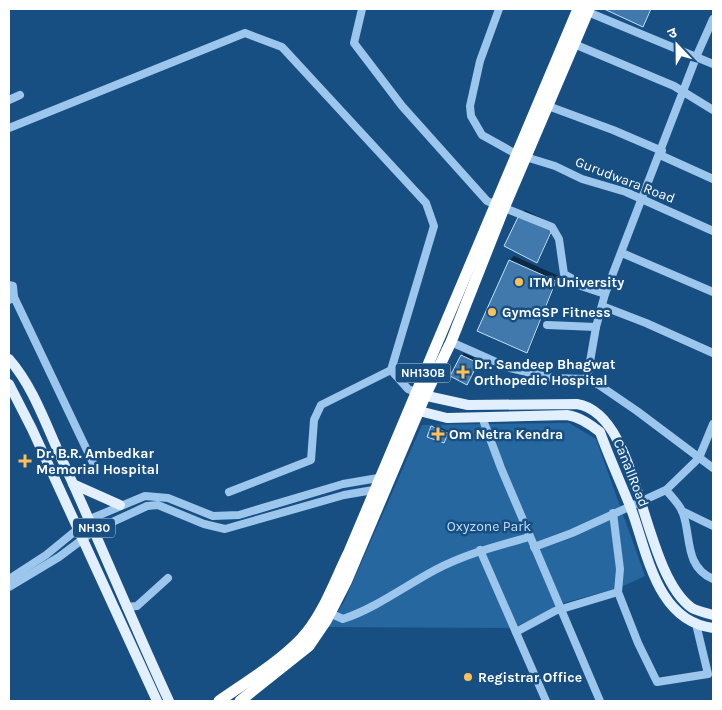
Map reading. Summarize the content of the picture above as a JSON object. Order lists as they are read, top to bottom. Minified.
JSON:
{"streets":{"highway":["NH130B"],"main road":["Canal Road","NH30"],"street":["Gurudwara Road"]},"crossings":[["Gurudwara Road","NH130B"],["NH130B","Canal Road"]],"parks":["Oxyzone Park"],"places":{"other":["ITM University","GymGSP Fitness","Registrar Office"],"health":["Dr. Sandeep Bhagwat Orthopedic Hospital","Om Netra Kendra","Dr. B.R. Ambedkar Memorial Hospital"]},"north":"top"}
